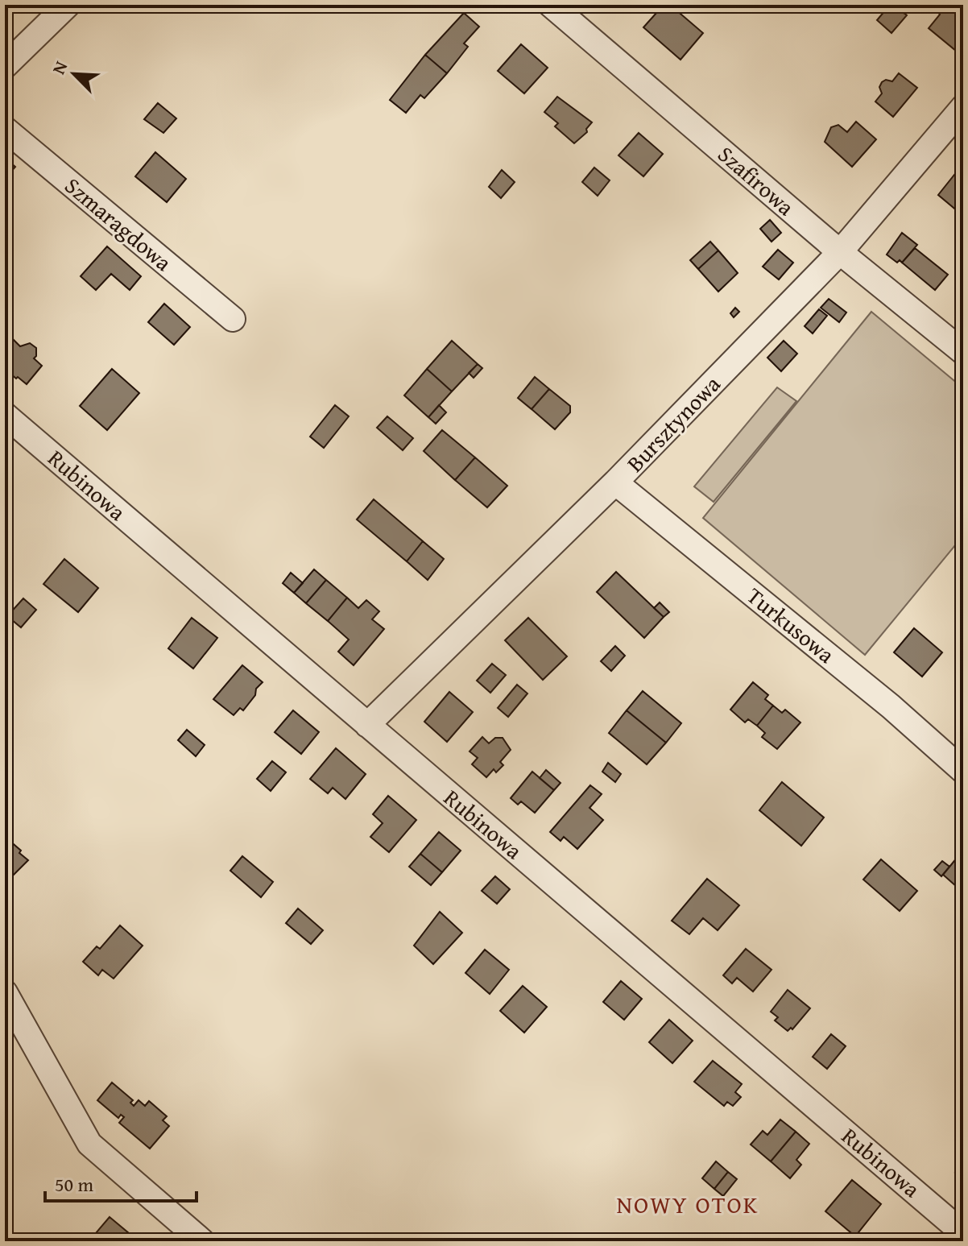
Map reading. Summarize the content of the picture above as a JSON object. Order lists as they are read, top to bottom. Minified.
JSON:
{"streets":{"street":["Szafirowa","Szmaragdowa","Bursztynowa","Rubinowa","Turkusowa"]},"crossings":[["Szafirowa","Bursztynowa"],["Bursztynowa","Rubinowa"],["Bursztynowa","Turkusowa"]],"districts":["NOWY OTOK"],"scale_bar":"50 m","north":"top left"}
